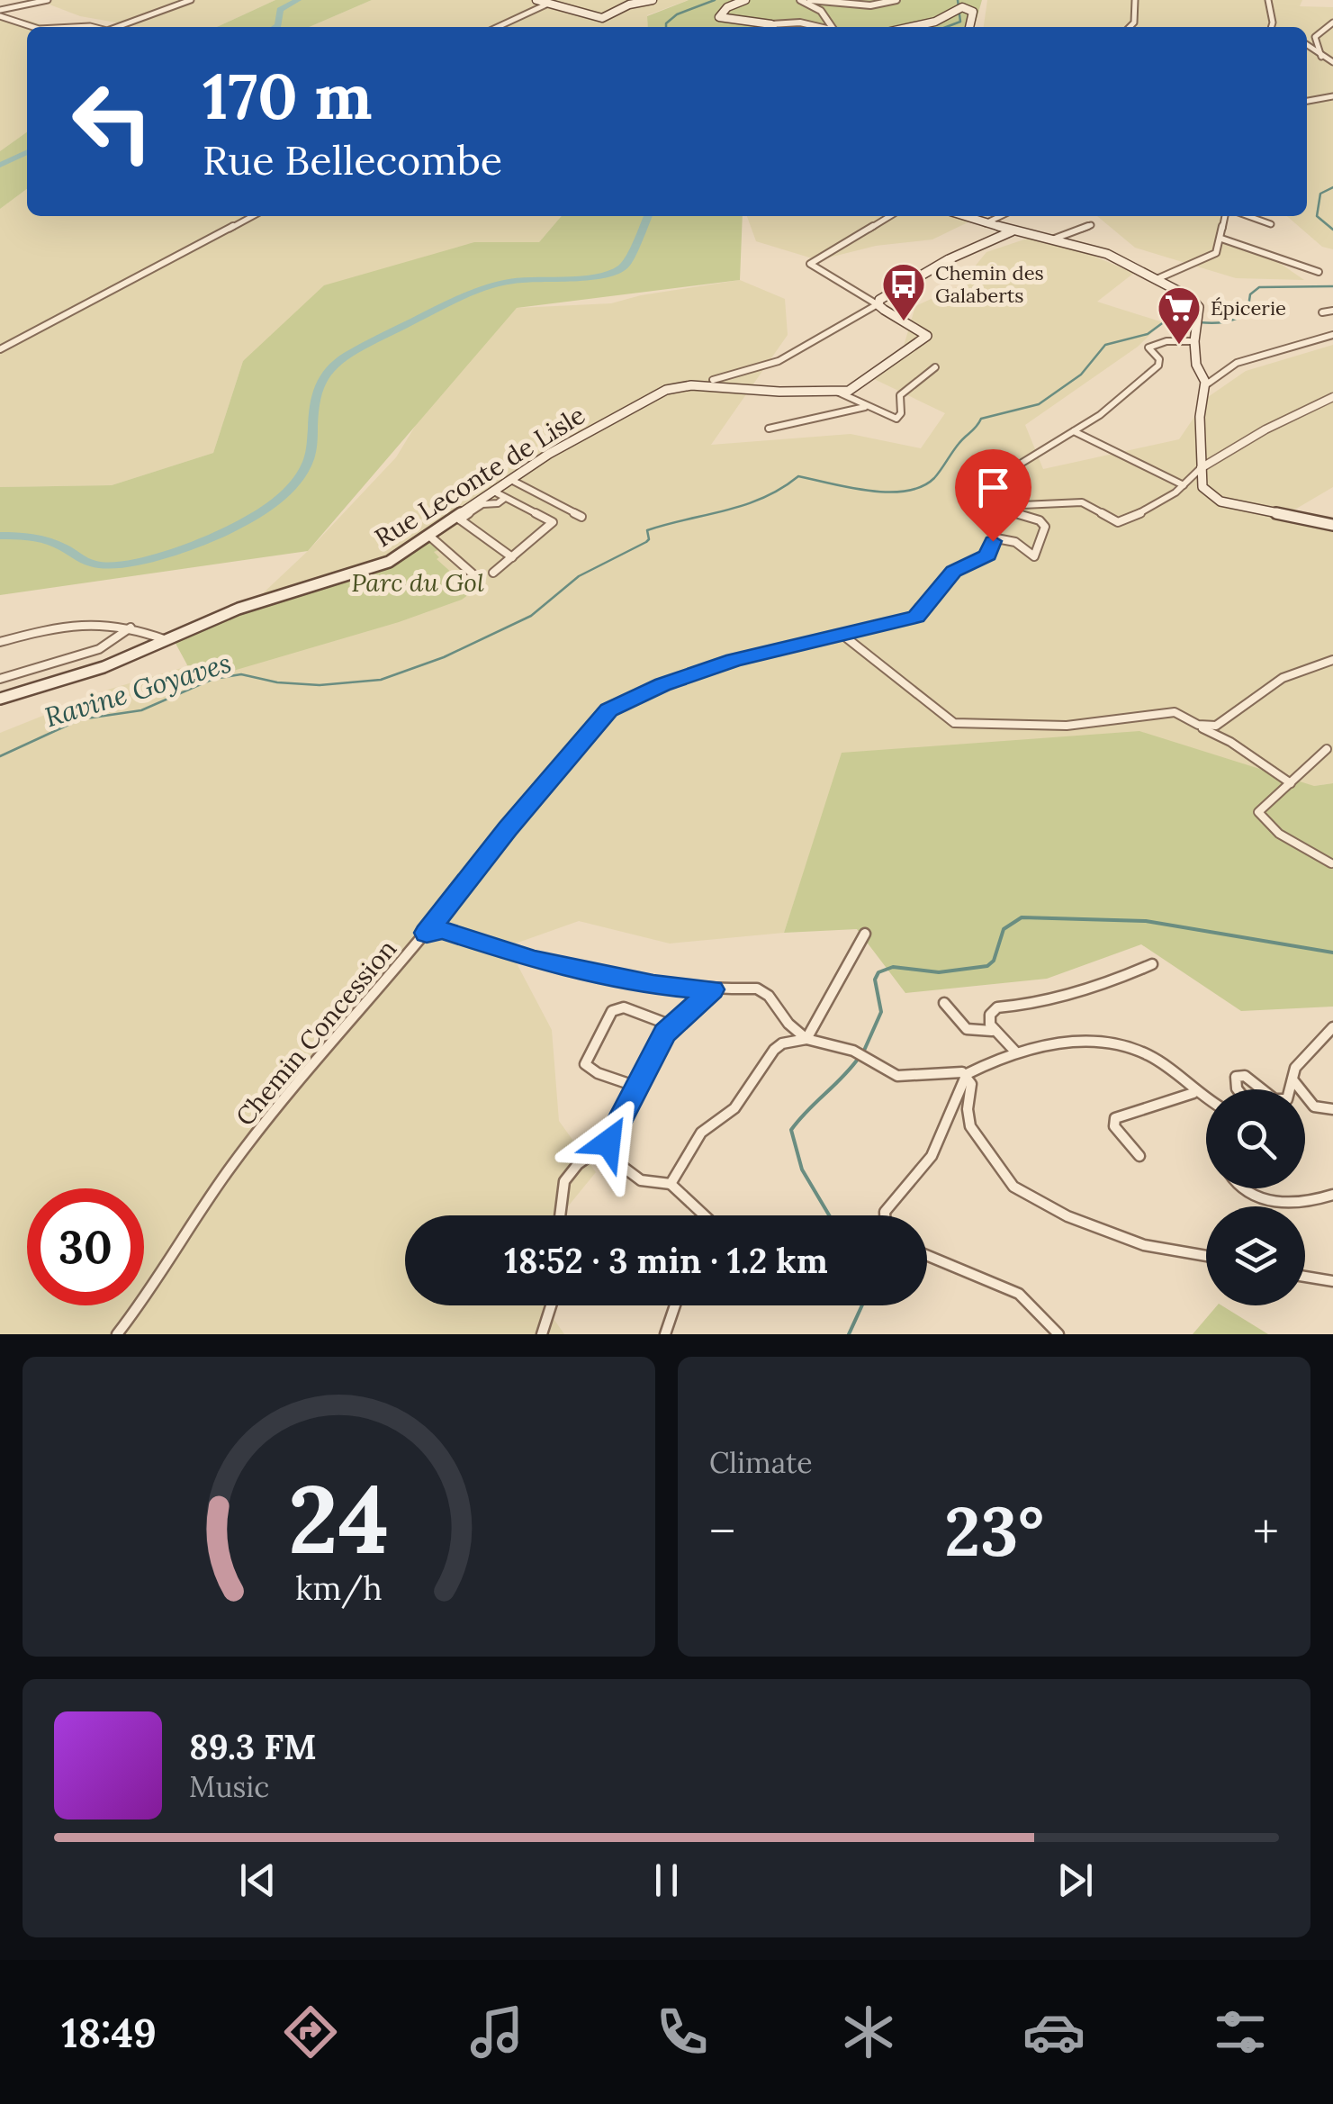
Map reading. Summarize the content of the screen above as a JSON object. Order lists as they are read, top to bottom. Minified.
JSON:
{"streets":{"main road":["Rue Leconte de Lisle"],"street":["Chemin Concession"]},"water":["Ravine Goyaves"],"parks":["Parc du Gol"],"places":{"bus stop":["Chemin des Galaberts"],"supermarket":["Épicerie"]},"page":{"turn":["170 m","Rue Bellecombe"],"limit":"30","trip":"18:52 · 3 min · 1.2 km","tile":"Climate","heat":["−","23°","+"],"song":["89.3 FM","Music"],"tabs":"18:49","gauge":["24","km/h"]}}
